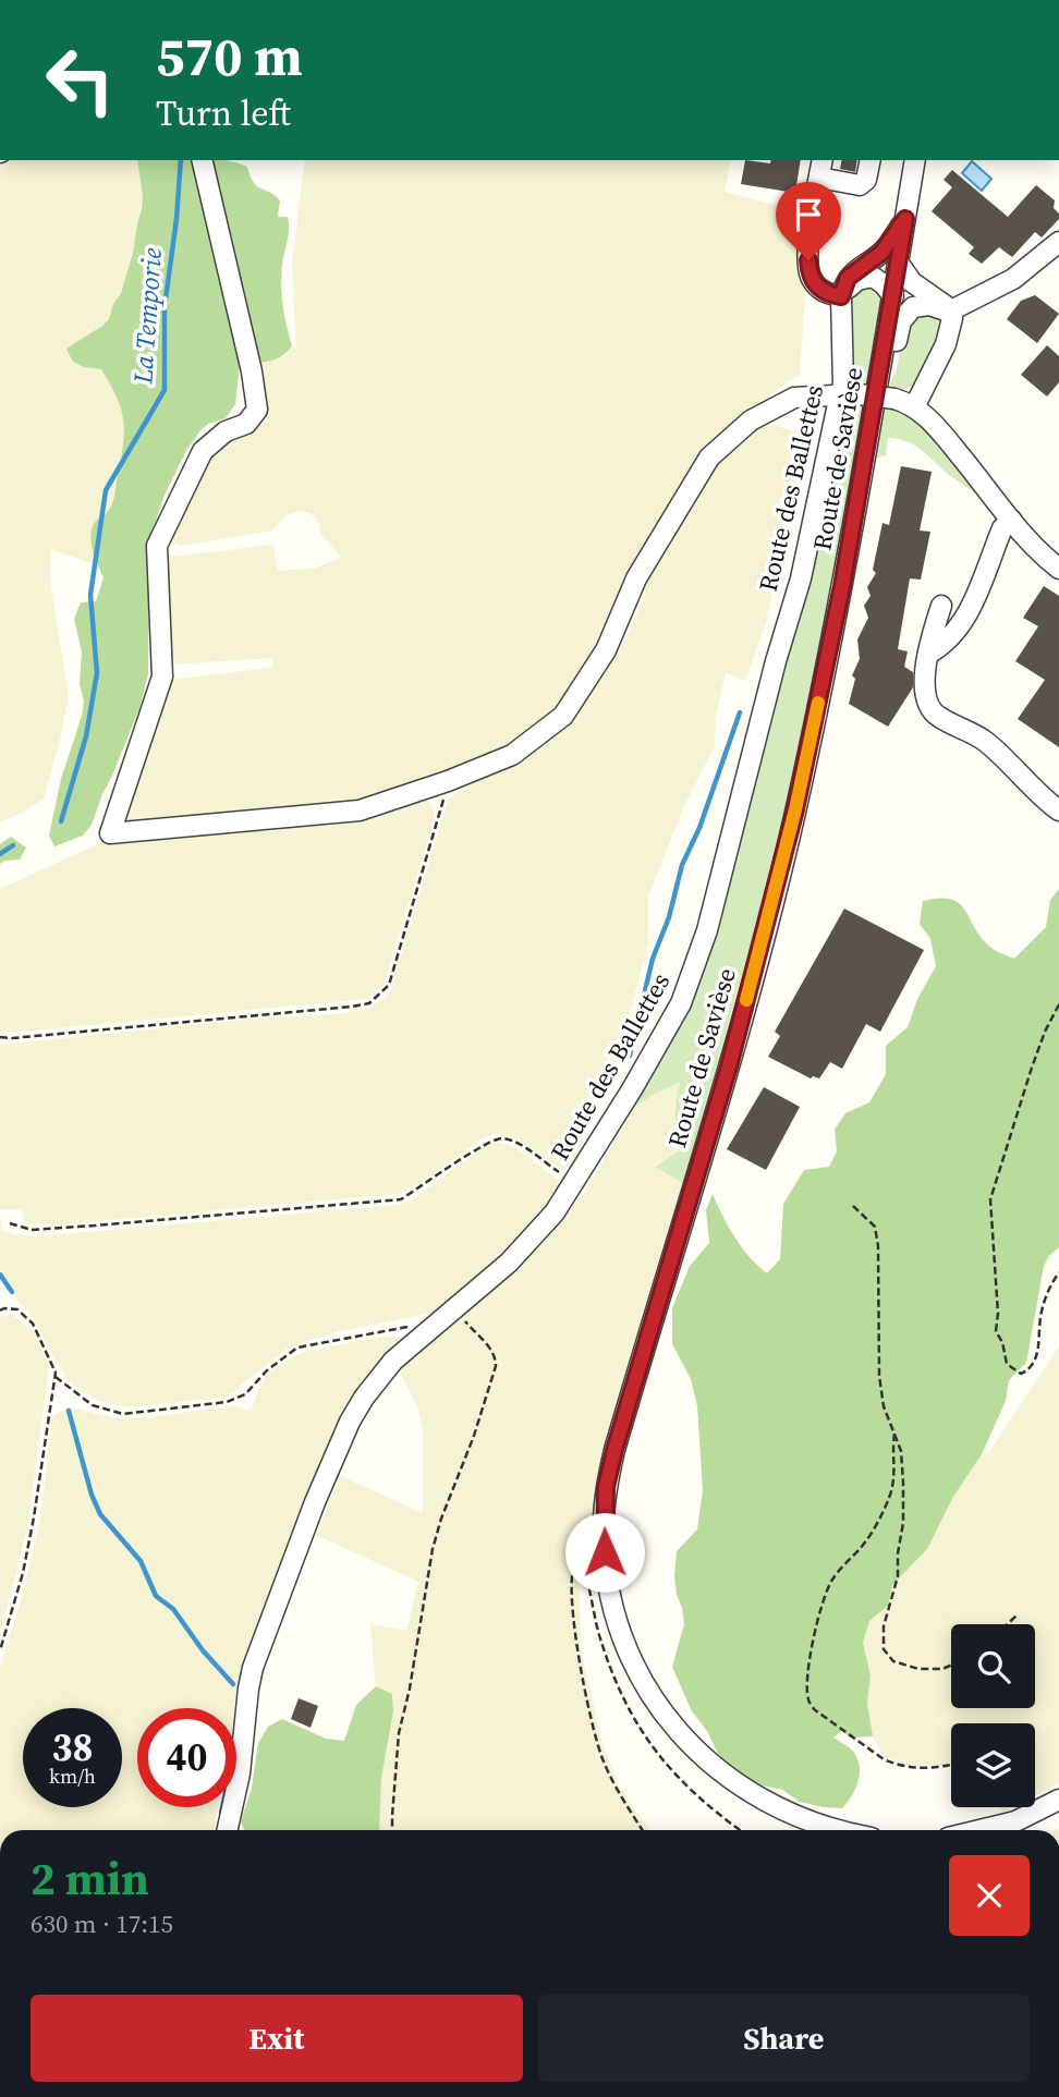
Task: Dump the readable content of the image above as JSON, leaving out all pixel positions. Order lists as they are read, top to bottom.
{
  "streets": {
    "street": ["Route de Savièse", "Route des Ballettes"]
  },
  "water": ["La Temporie"],
  "page": {
    "turn": ["570 m", "Turn left"],
    "speed": "38 km/h",
    "limit": "40",
    "heading": ["2 min", "630 m · 17:15"],
    "buttons": ["Exit", "Share"]
  }
}
